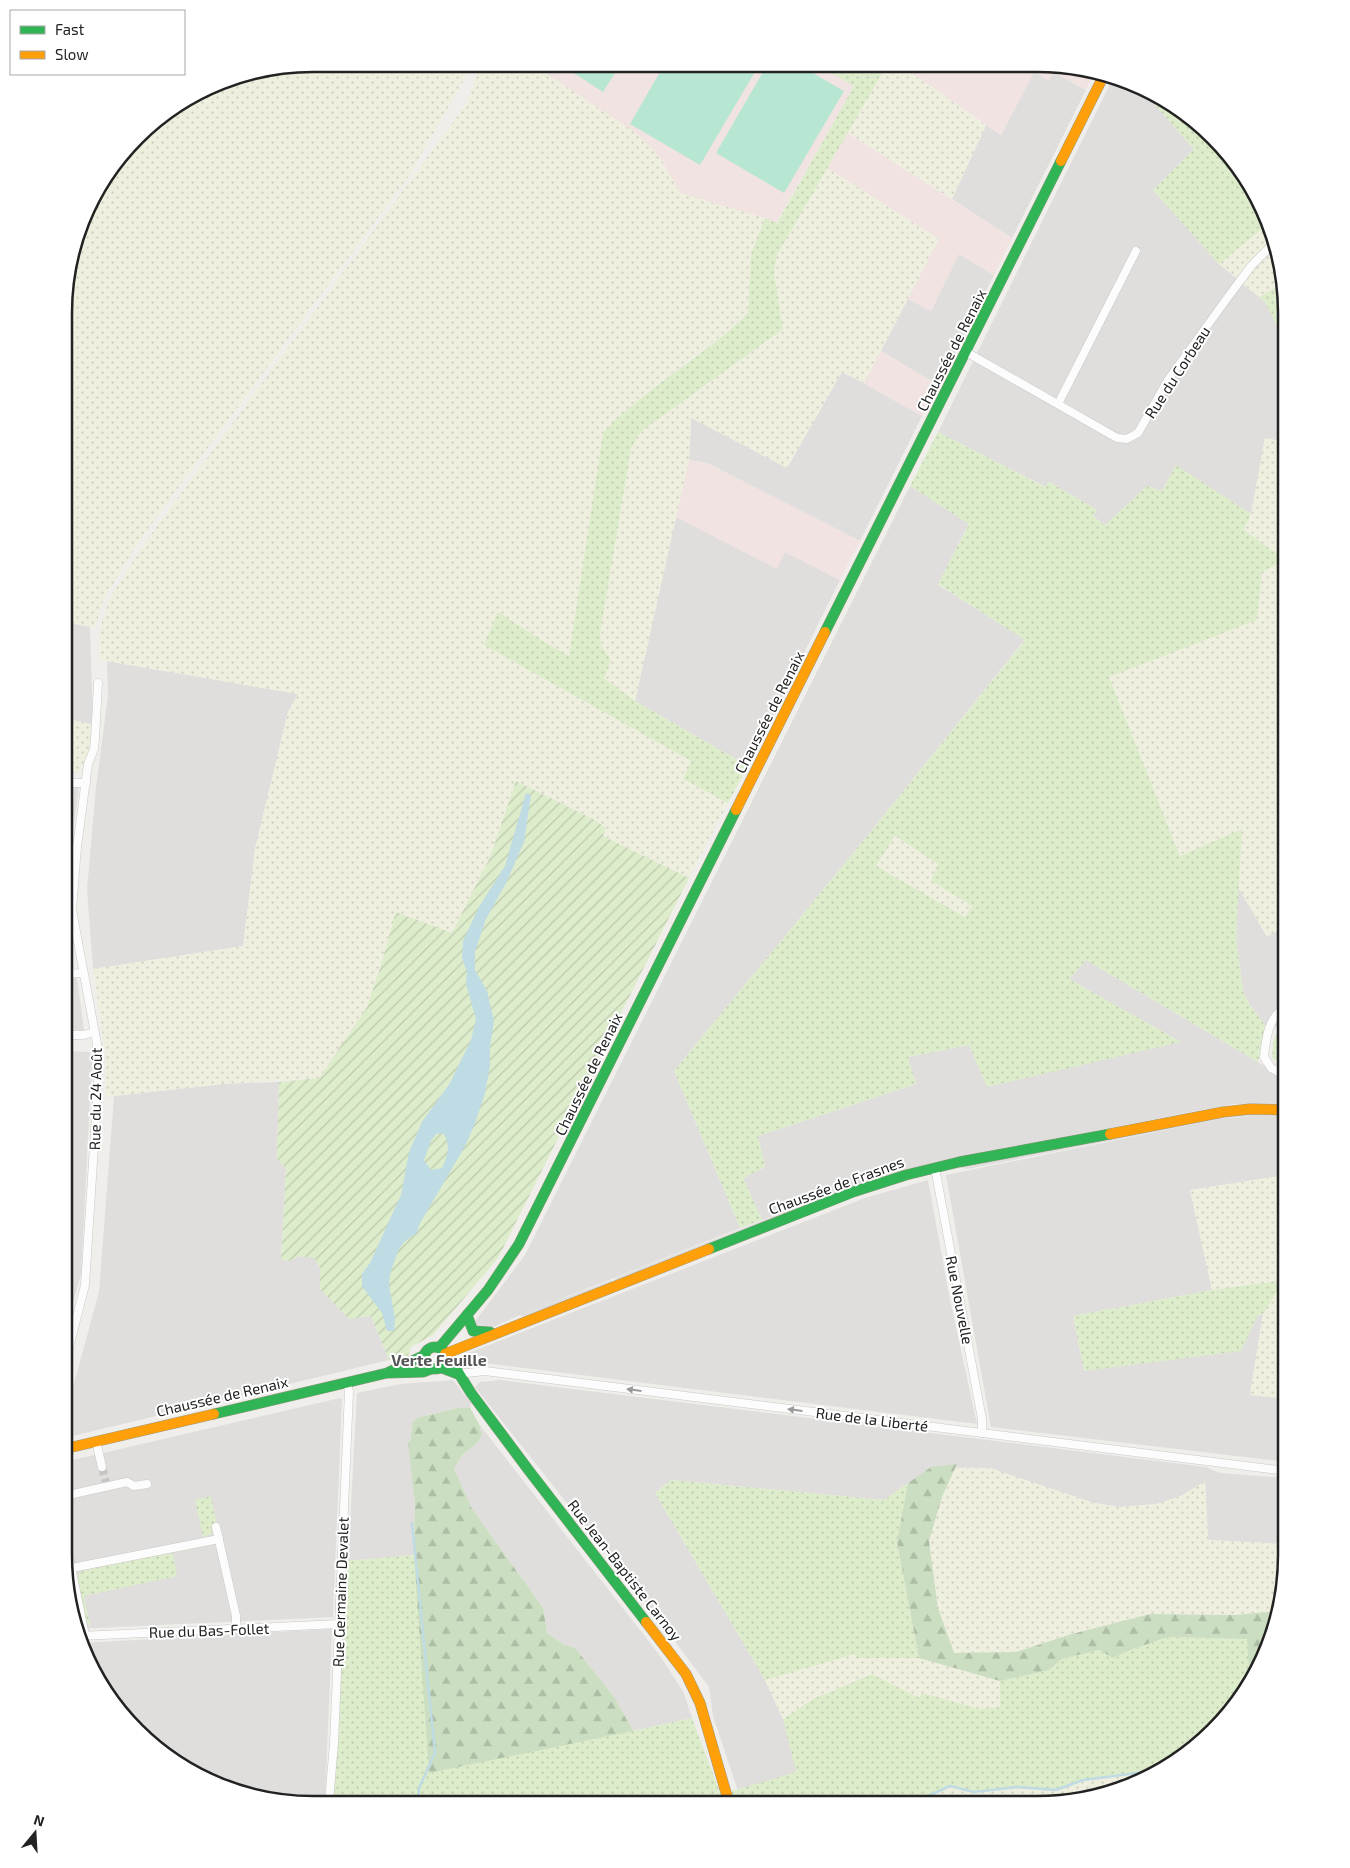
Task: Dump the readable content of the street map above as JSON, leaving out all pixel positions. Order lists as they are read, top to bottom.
{
  "streets": {
    "main road": ["Chaussée de Renaix", "Chaussée de Frasnes", "Rue Jean-Baptiste Carnoy"],
    "street": [
      "Rue du Corbeau",
      "Rue du 24 Août",
      "Rue Nouvelle",
      "Rue de la Liberté",
      "Rue Germaine Devalet",
      "Rue du Bas-Follet"
    ]
  },
  "crossings": [
    ["Chaussée de Renaix", "Rue du Corbeau"],
    ["Chaussée de Renaix", "Chaussée de Frasnes"],
    ["Chaussée de Renaix", "Rue Germaine Devalet"],
    ["Chaussée de Frasnes", "Rue Nouvelle"],
    ["Rue Nouvelle", "Rue de la Liberté"],
    ["Rue de la Liberté", "Rue Jean-Baptiste Carnoy"],
    ["Rue Germaine Devalet", "Rue du Bas-Follet"]
  ],
  "one_way": ["Rue de la Liberté"],
  "districts": ["Verte Feuille"],
  "legend": ["Fast", "Slow"],
  "north": "top"
}
